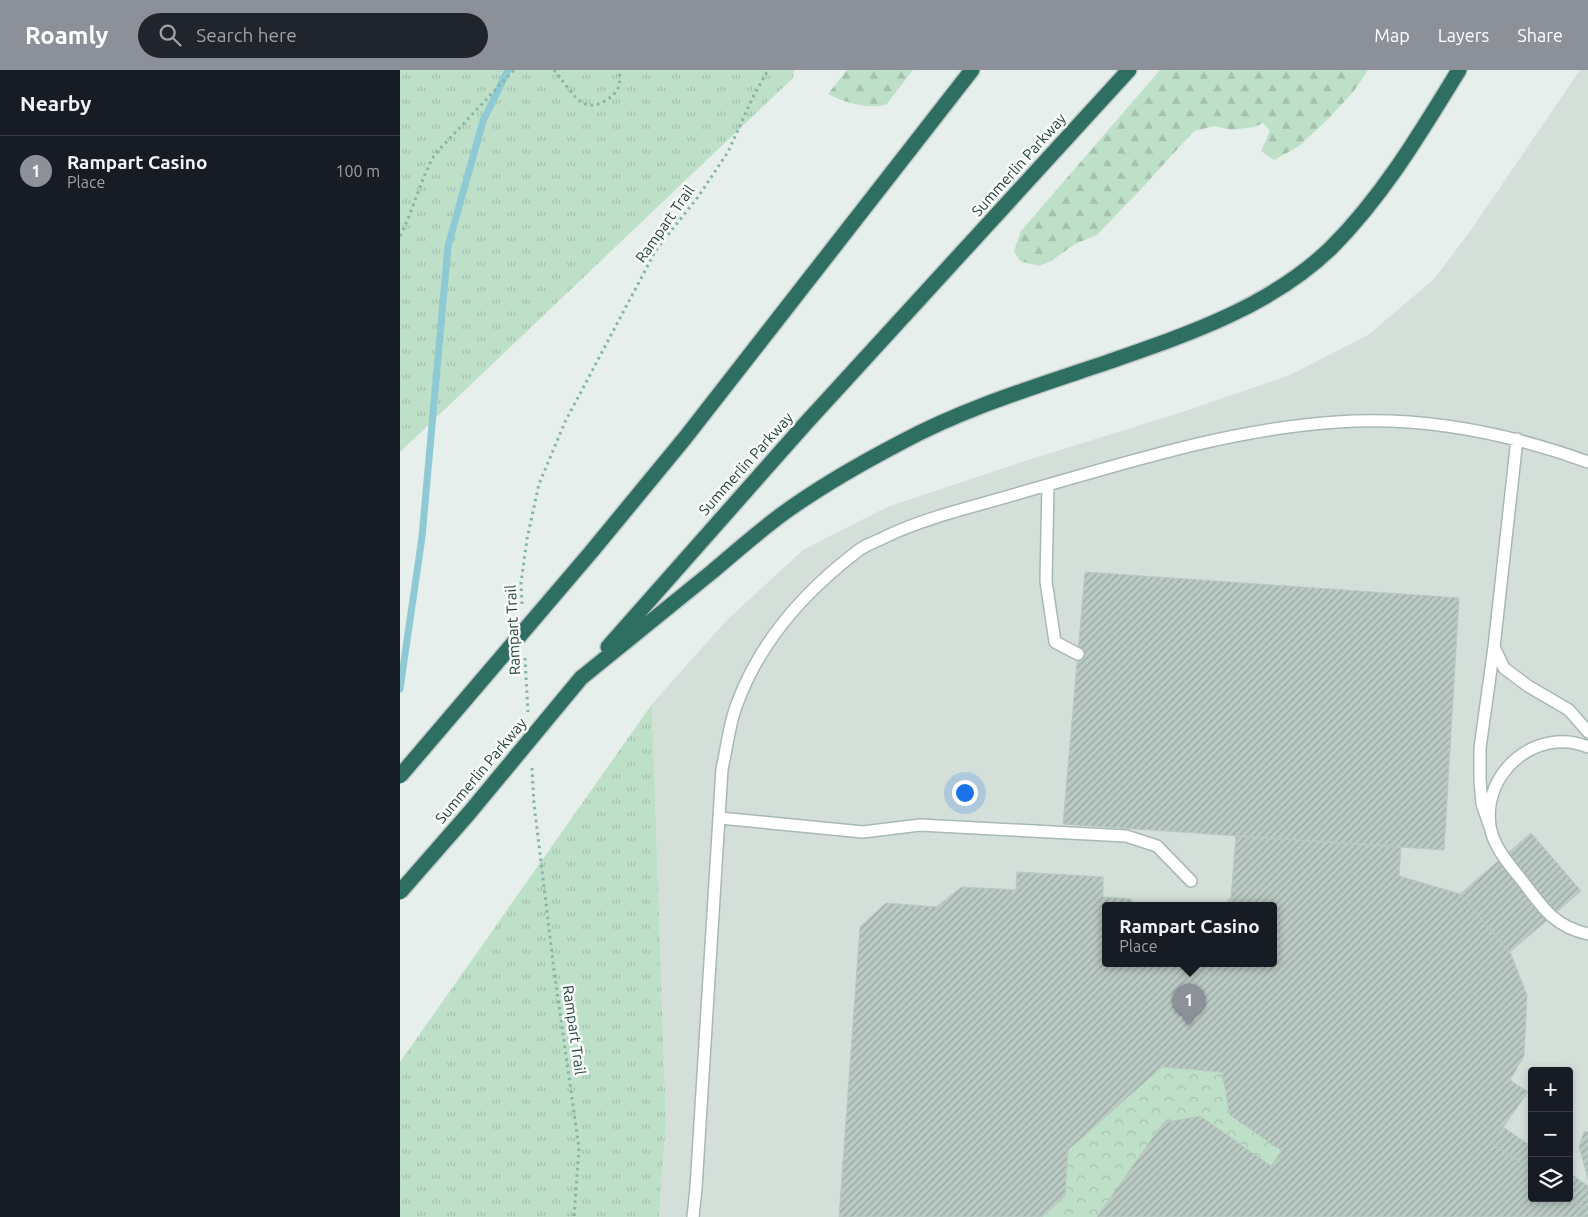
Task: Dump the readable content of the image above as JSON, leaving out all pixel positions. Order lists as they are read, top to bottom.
{
  "streets": {
    "highway": ["Summerlin Parkway"],
    "path": ["Rampart Trail"]
  },
  "page": {
    "header": "Roamly",
    "search": "Search here",
    "nav": ["Map", "Layers", "Share"],
    "heading": "Nearby",
    "list": [
      {
        "mark": "1",
        "name": "Rampart Casino",
        "note": "Place",
        "value": "100 m"
      }
    ],
    "popup": ["Rampart Casino", "Place"],
    "pins": "1",
    "map_buttons": ["+", "−"]
  }
}
